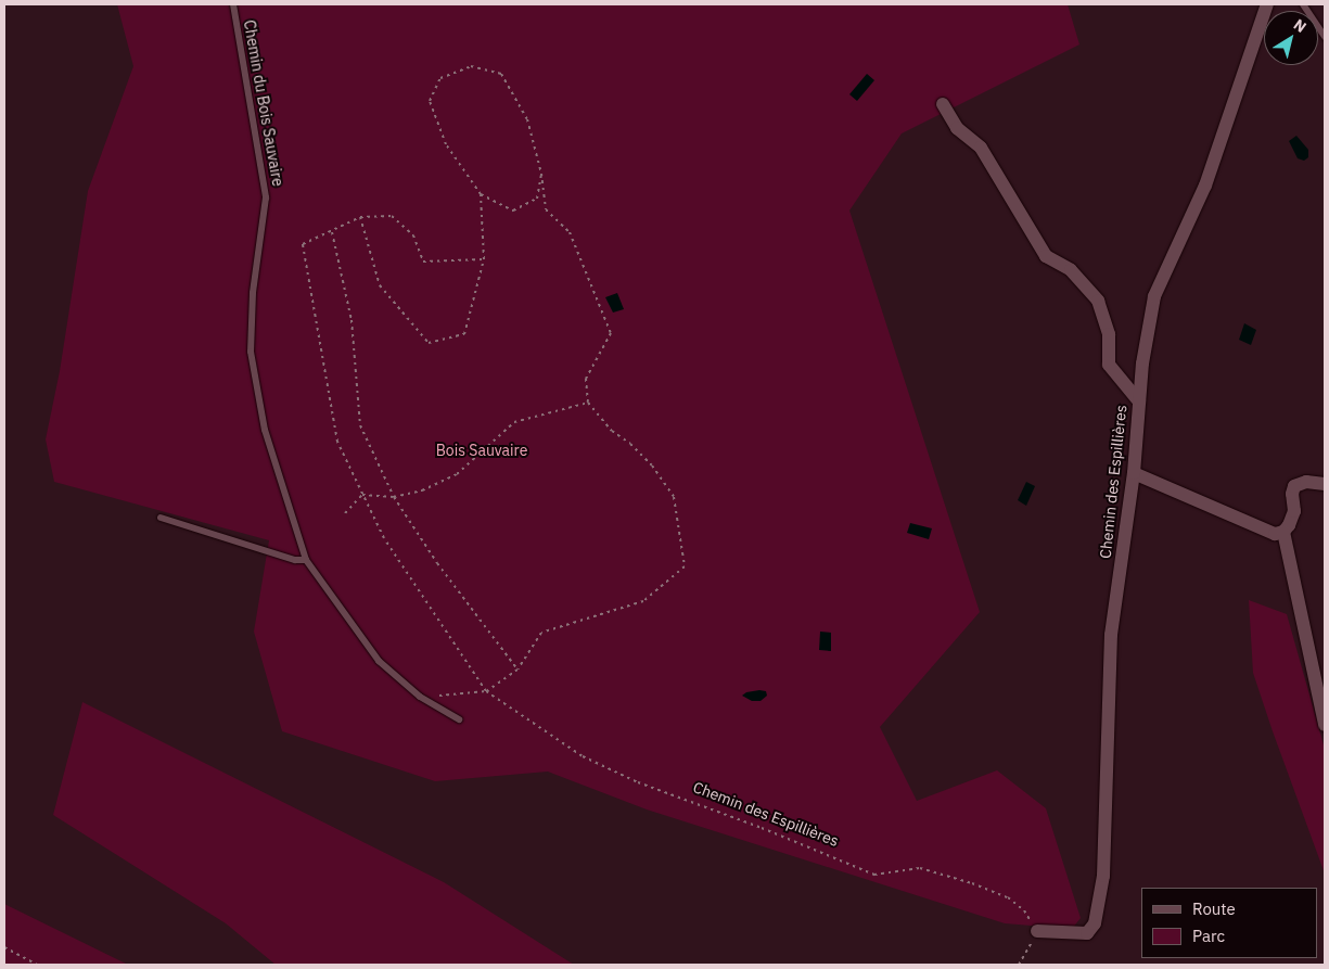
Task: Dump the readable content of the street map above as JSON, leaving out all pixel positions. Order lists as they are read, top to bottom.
{
  "streets": {
    "street": ["Chemin des Espillières"],
    "lane": ["Chemin du Bois Sauvaire"]
  },
  "parks": ["Bois Sauvaire"],
  "legend": ["Route", "Parc"],
  "north": "top right"
}
